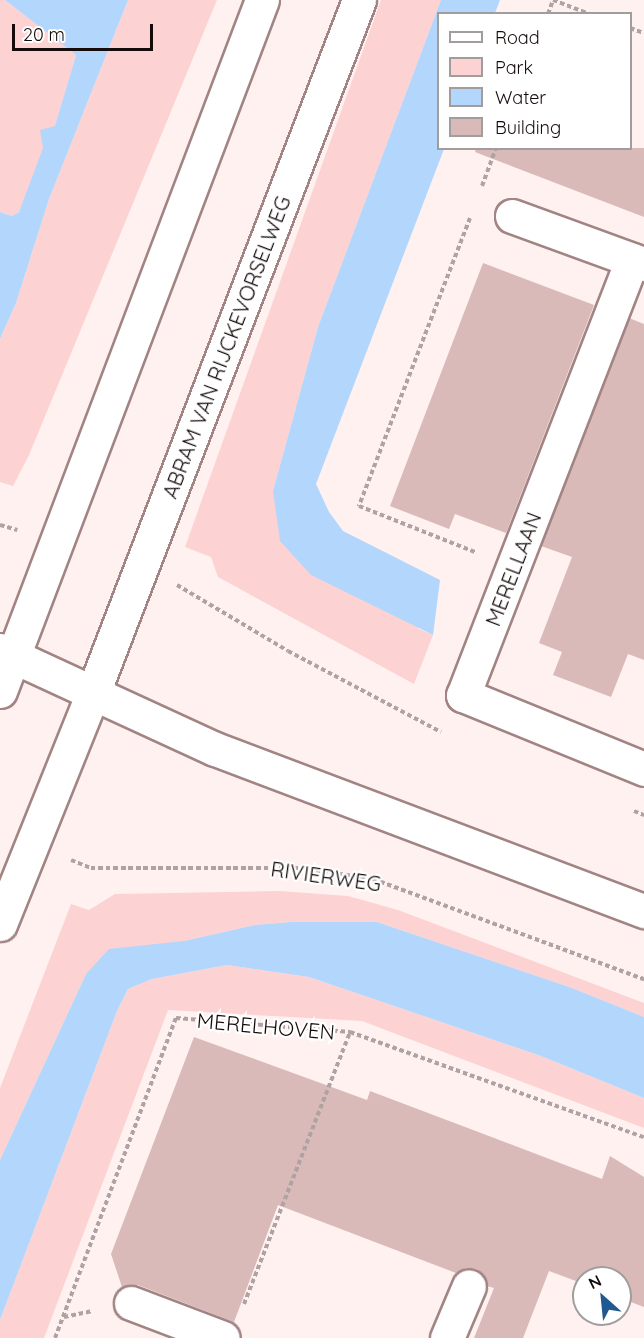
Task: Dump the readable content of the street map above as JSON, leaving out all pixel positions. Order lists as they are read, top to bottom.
{
  "streets": {
    "main road": ["ABRAM VAN RIJCKEVORSELWEG", "MERELLAAN"],
    "path": ["RIVIERWEG", "MERELHOVEN"]
  },
  "crossings": [
    ["ABRAM VAN RIJCKEVORSELWEG", "RIVIERWEG"]
  ],
  "legend": [
    "Road",
    "Park",
    "Water",
    "Building"
  ],
  "scale_bar": "20 m",
  "north": "top left"
}
